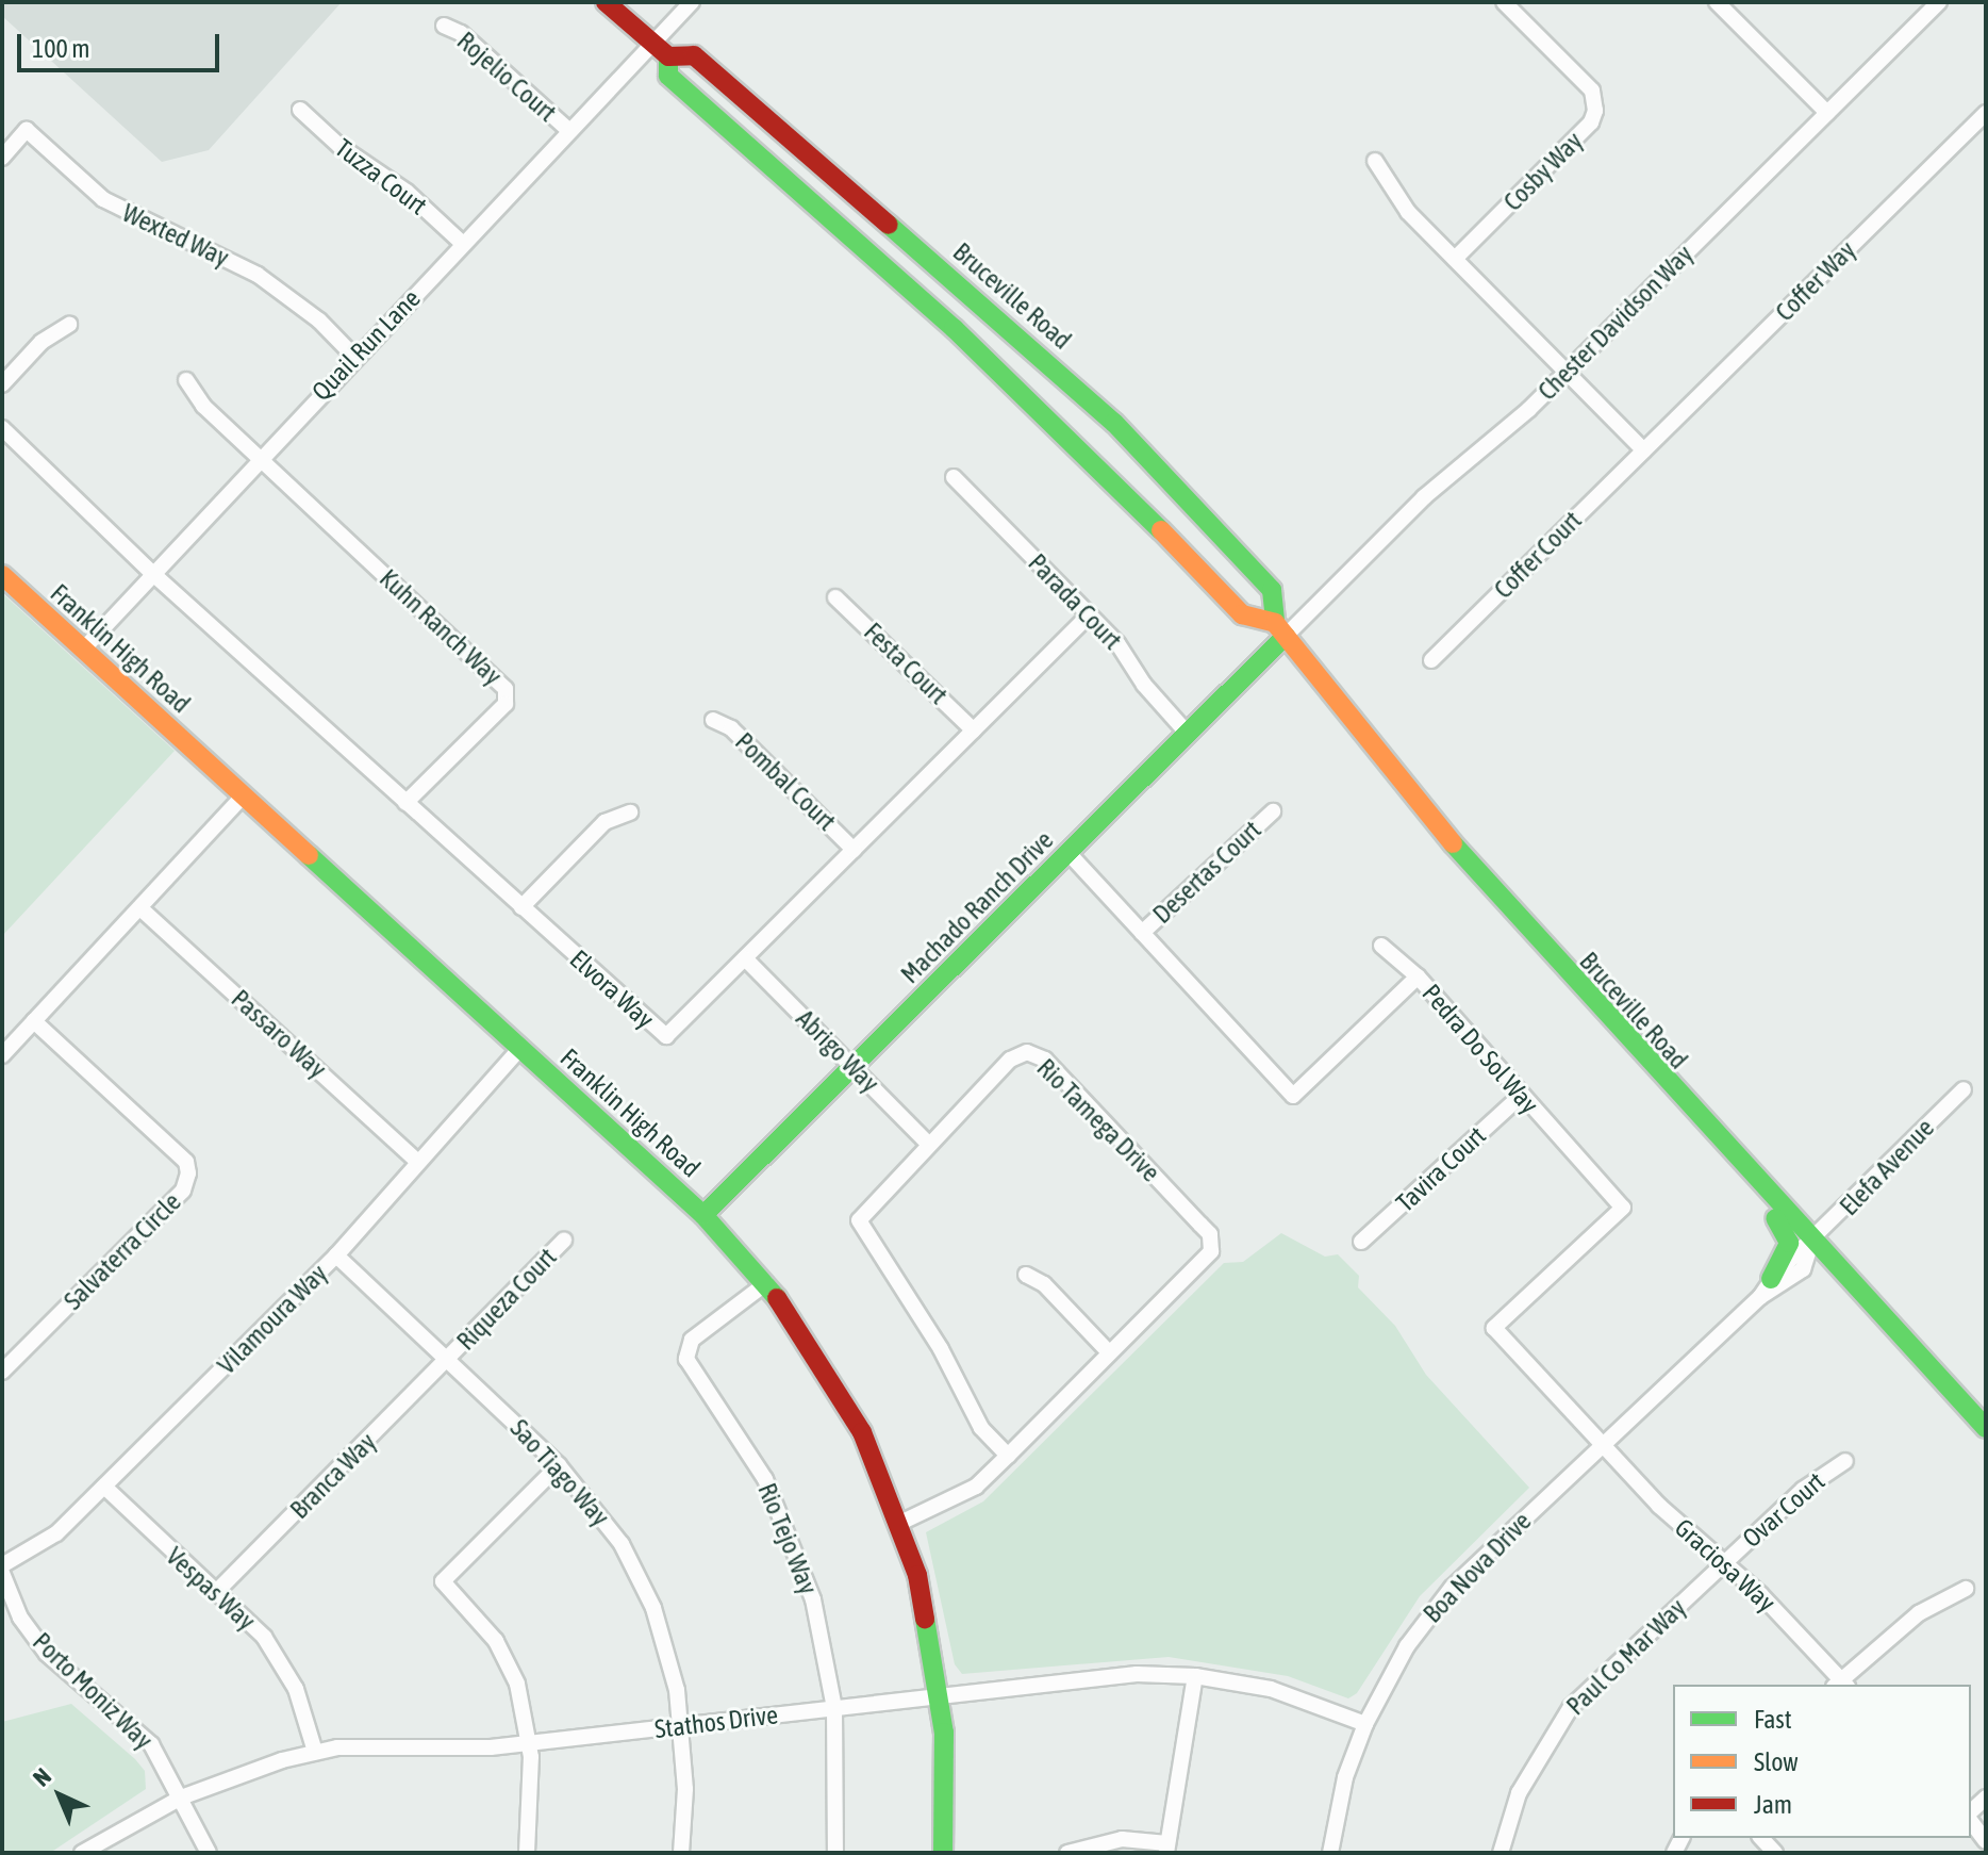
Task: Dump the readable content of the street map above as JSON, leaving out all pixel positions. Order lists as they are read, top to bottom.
{
  "streets": {
    "main road": ["Bruceville Road", "Franklin High Road", "Machado Ranch Drive"],
    "street": [
      "Rojelio Court",
      "Cosby Way",
      "Tuzza Court",
      "Wexted Way",
      "Coffer Way",
      "Chester Davidson Way",
      "Quail Run Lane",
      "Coffer Court",
      "Parada Court",
      "Kuhn Ranch Way",
      "Festa Court",
      "Pombal Court",
      "Desertas Court",
      "Elvora Way",
      "Passaro Way",
      "Pedra Do Sol Way",
      "Abrigo Way",
      "Rio Tamega Drive",
      "Elefa Avenue",
      "Tavira Court",
      "Salvaterra Circle",
      "Riqueza Court",
      "Vilamoura Way",
      "Sao Tiago Way",
      "Branca Way",
      "Ovar Court",
      "Rio Tejo Way",
      "Graciosa Way",
      "Boa Nova Drive",
      "Vespas Way",
      "Paul Co Mar Way",
      "Porto Moniz Way",
      "Stathos Drive"
    ]
  },
  "crossings": [
    ["Rojelio Court", "Quail Run Lane"],
    ["Tuzza Court", "Quail Run Lane"],
    ["Wexted Way", "Quail Run Lane"],
    ["Coffer Way", "Coffer Court"],
    ["Bruceville Road", "Chester Davidson Way"],
    ["Bruceville Road", "Quail Run Lane"],
    ["Bruceville Road", "Machado Ranch Drive"],
    ["Bruceville Road", "Elefa Avenue"],
    ["Chester Davidson Way", "Machado Ranch Drive"],
    ["Quail Run Lane", "Kuhn Ranch Way"],
    ["Quail Run Lane", "Franklin High Road"],
    ["Quail Run Lane", "Elvora Way"],
    ["Parada Court", "Machado Ranch Drive"],
    ["Parada Court", "Elvora Way"],
    ["Kuhn Ranch Way", "Elvora Way"],
    ["Franklin High Road", "Machado Ranch Drive"],
    ["Franklin High Road", "Rio Tamega Drive"],
    ["Franklin High Road", "Vilamoura Way"],
    ["Franklin High Road", "Rio Tejo Way"],
    ["Franklin High Road", "Stathos Drive"],
    ["Festa Court", "Elvora Way"],
    ["Pombal Court", "Elvora Way"],
    ["Desertas Court", "Pedra Do Sol Way"],
    ["Machado Ranch Drive", "Pedra Do Sol Way"],
    ["Machado Ranch Drive", "Abrigo Way"],
    ["Elvora Way", "Abrigo Way"],
    ["Passaro Way", "Vilamoura Way"],
    ["Pedra Do Sol Way", "Elefa Avenue"],
    ["Pedra Do Sol Way", "Tavira Court"],
    ["Pedra Do Sol Way", "Graciosa Way"],
    ["Pedra Do Sol Way", "Boa Nova Drive"],
    ["Abrigo Way", "Rio Tamega Drive"],
    ["Elefa Avenue", "Graciosa Way"],
    ["Elefa Avenue", "Boa Nova Drive"],
    ["Riqueza Court", "Sao Tiago Way"],
    ["Riqueza Court", "Branca Way"],
    ["Vilamoura Way", "Sao Tiago Way"],
    ["Vilamoura Way", "Vespas Way"],
    ["Sao Tiago Way", "Branca Way"],
    ["Sao Tiago Way", "Stathos Drive"],
    ["Branca Way", "Vespas Way"],
    ["Ovar Court", "Graciosa Way"],
    ["Ovar Court", "Paul Co Mar Way"],
    ["Rio Tejo Way", "Stathos Drive"],
    ["Graciosa Way", "Boa Nova Drive"],
    ["Graciosa Way", "Paul Co Mar Way"],
    ["Boa Nova Drive", "Stathos Drive"],
    ["Vespas Way", "Stathos Drive"],
    ["Porto Moniz Way", "Stathos Drive"]
  ],
  "legend": ["Fast", "Slow", "Jam"],
  "scale_bar": "100 m",
  "north": "top left"
}
